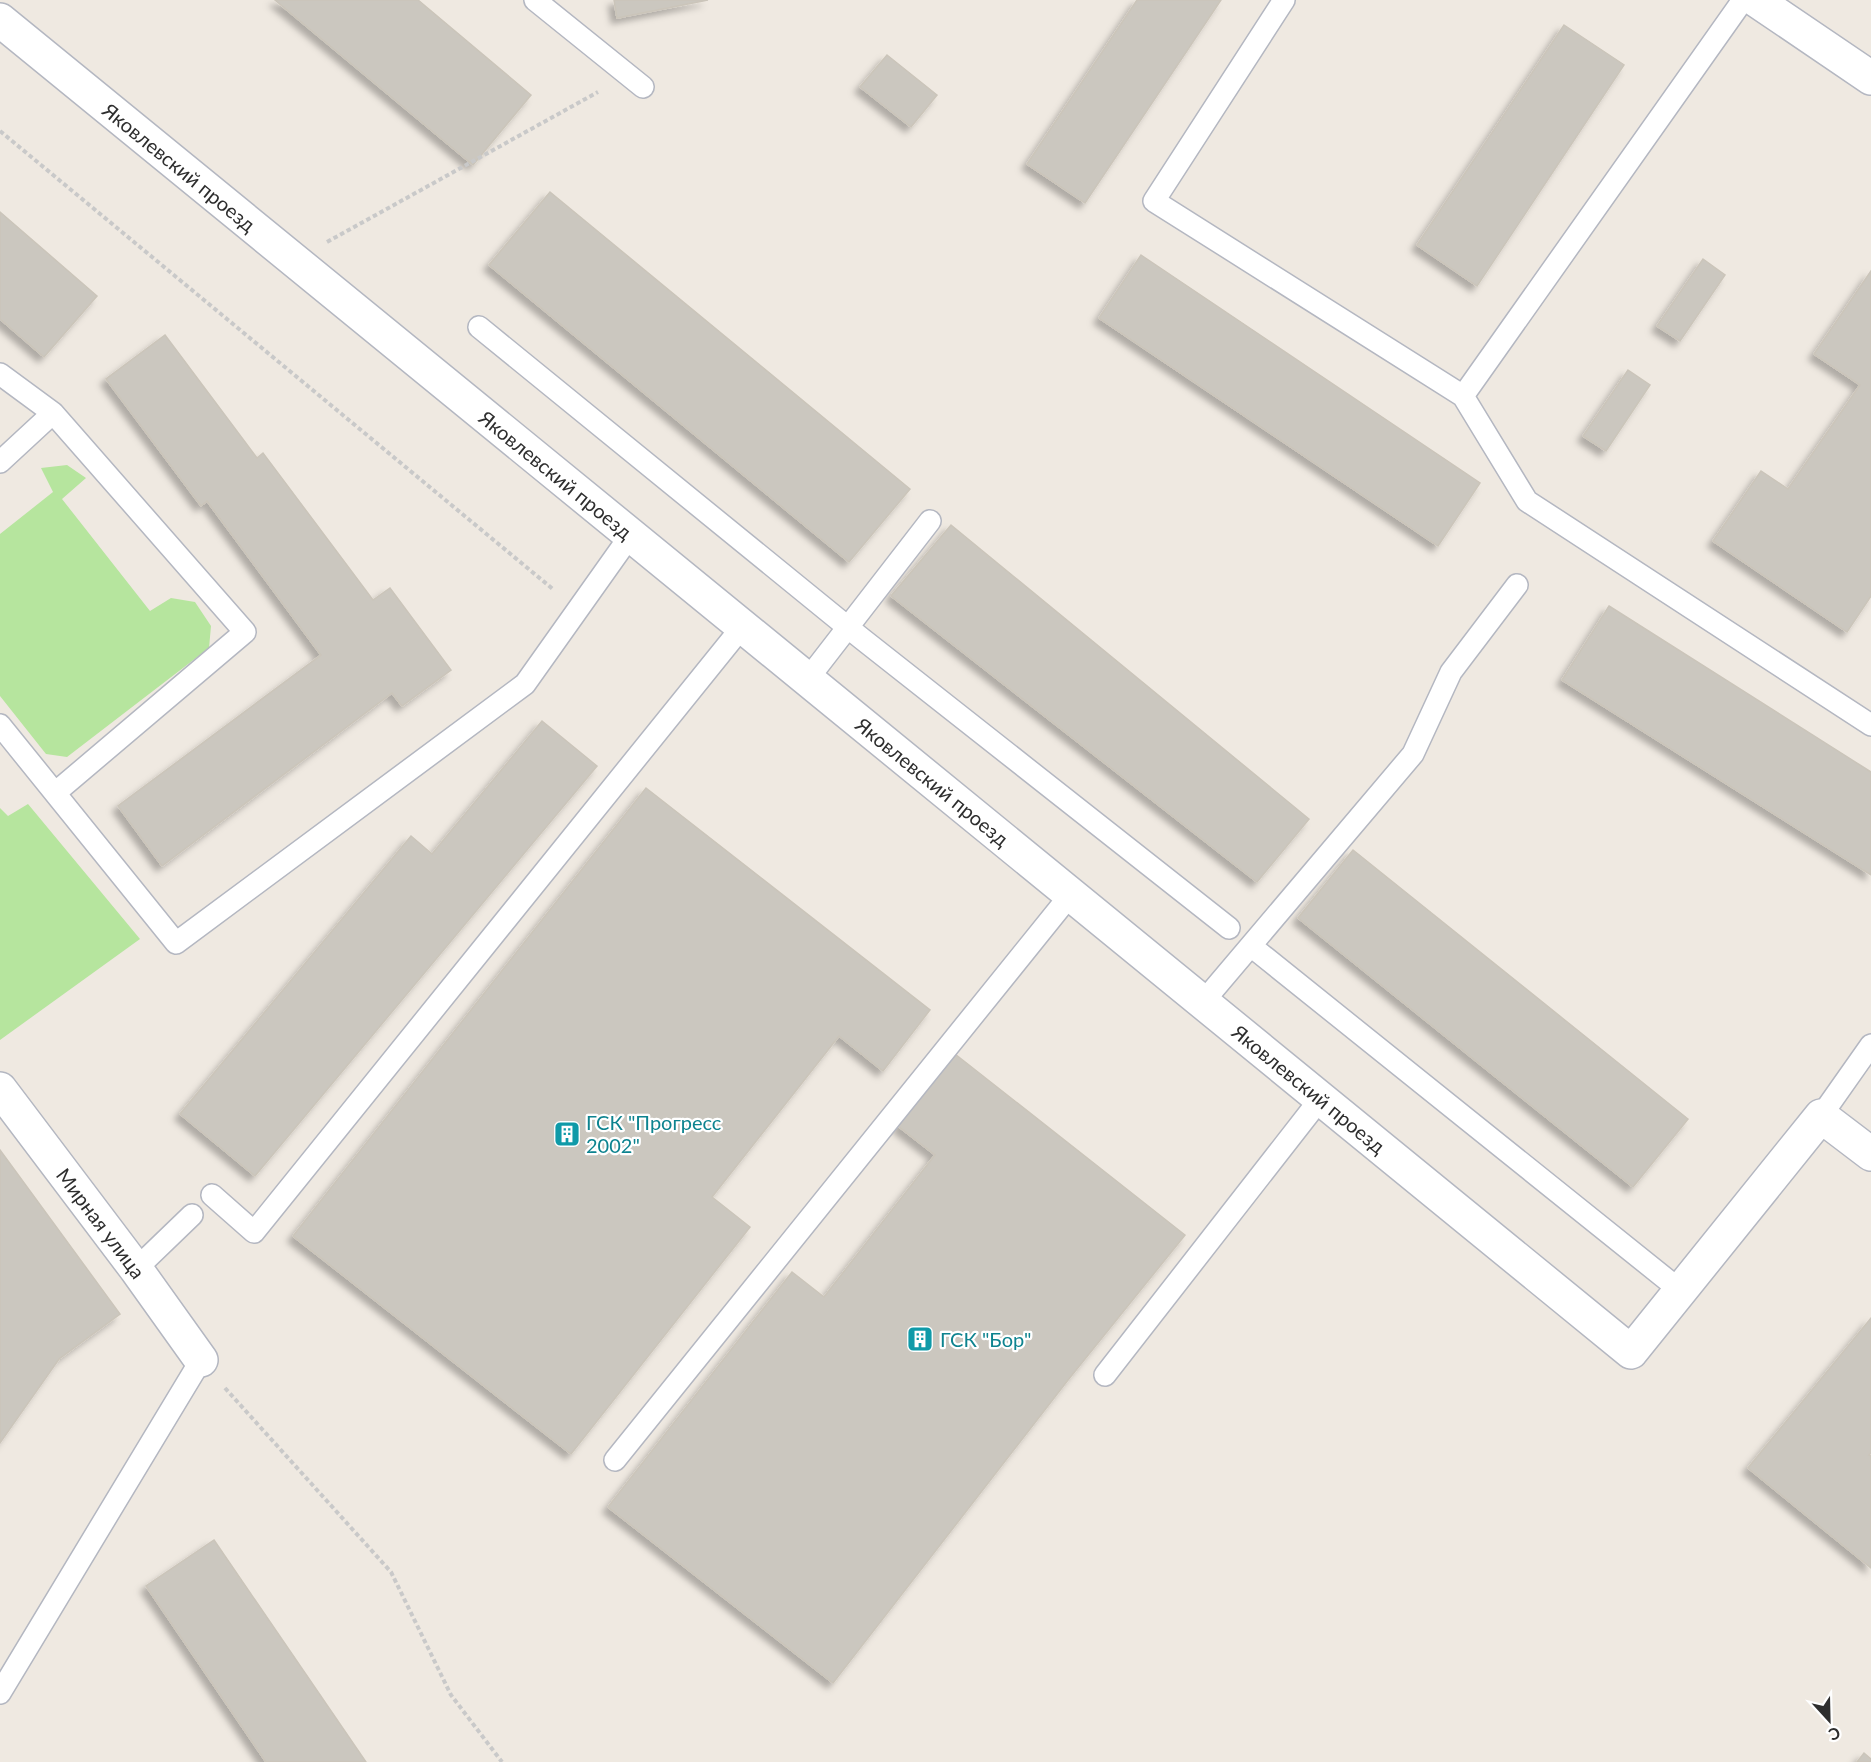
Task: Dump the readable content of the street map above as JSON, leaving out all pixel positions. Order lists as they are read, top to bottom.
{
  "streets": {
    "street": ["Яковлевский проезд", "Мирная улица"]
  },
  "places": {
    "building": ["ГСК \"Прогресс 2002\"", "ГСК \"Бор\""]
  },
  "north": "bottom"
}
